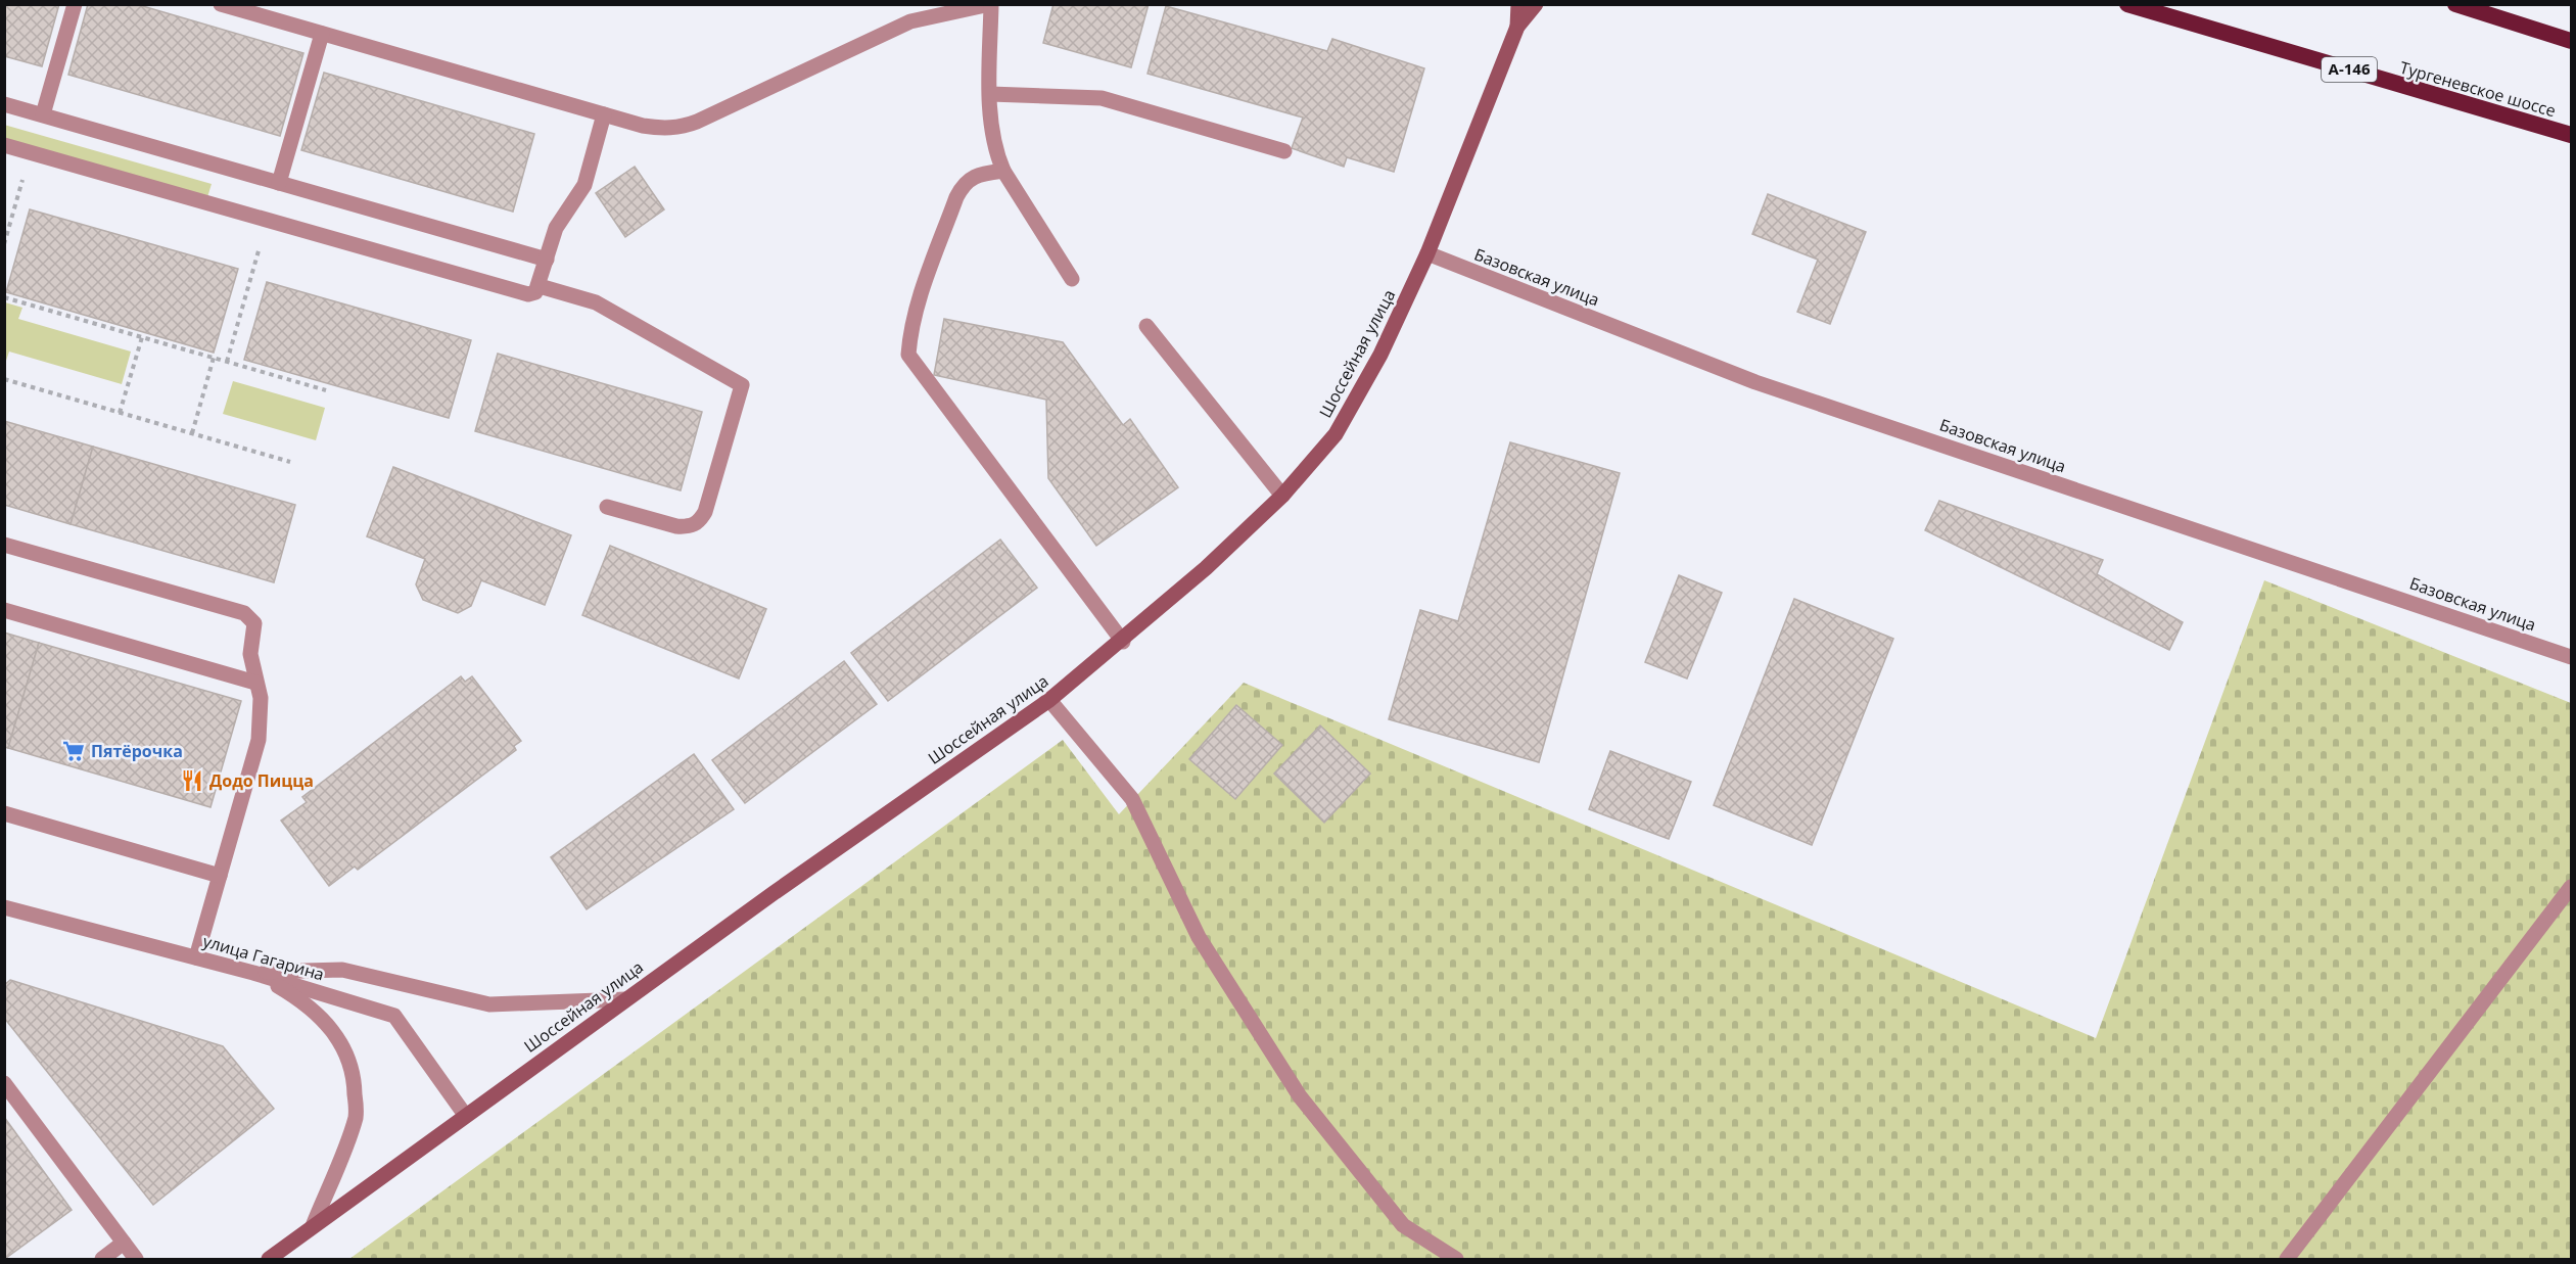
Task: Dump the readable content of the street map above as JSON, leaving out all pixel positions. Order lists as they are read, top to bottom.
{
  "streets": {
    "highway": ["А-146", "Тургеневское шоссе"],
    "main road": ["Шоссейная улица"],
    "street": ["Базовская улица", "улица Гагарина"]
  },
  "crossings": [
    ["Базовская улица", "Шоссейная улица"],
    ["Шоссейная улица", "улица Гагарина"]
  ],
  "places": {
    "supermarket": ["Пятёрочка"],
    "restaurant": ["Додо Пицца"]
  }
}
